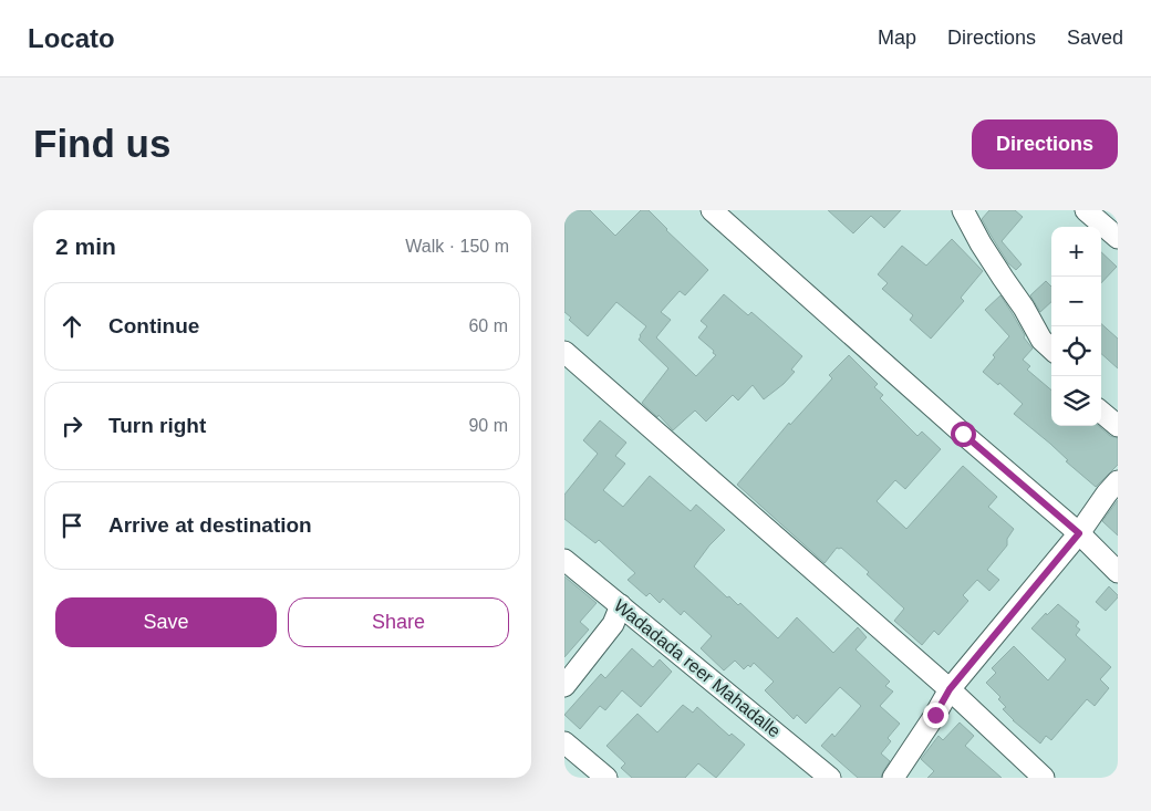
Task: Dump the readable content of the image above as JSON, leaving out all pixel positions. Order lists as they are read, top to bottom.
{
  "streets": {
    "street": ["Wadadada reer Mahadalle"]
  },
  "page": {
    "header": "Locato",
    "nav": ["Map", "Directions", "Saved"],
    "buttons": [
      "Directions",
      ["Save", "Share"]
    ],
    "title": "Find us",
    "heading": ["2 min", "Walk · 150 m"],
    "map_buttons": ["+", "−"],
    "list": [
      ["Continue", "60 m"],
      ["Turn right", "90 m"],
      "Arrive at destination"
    ]
  }
}
